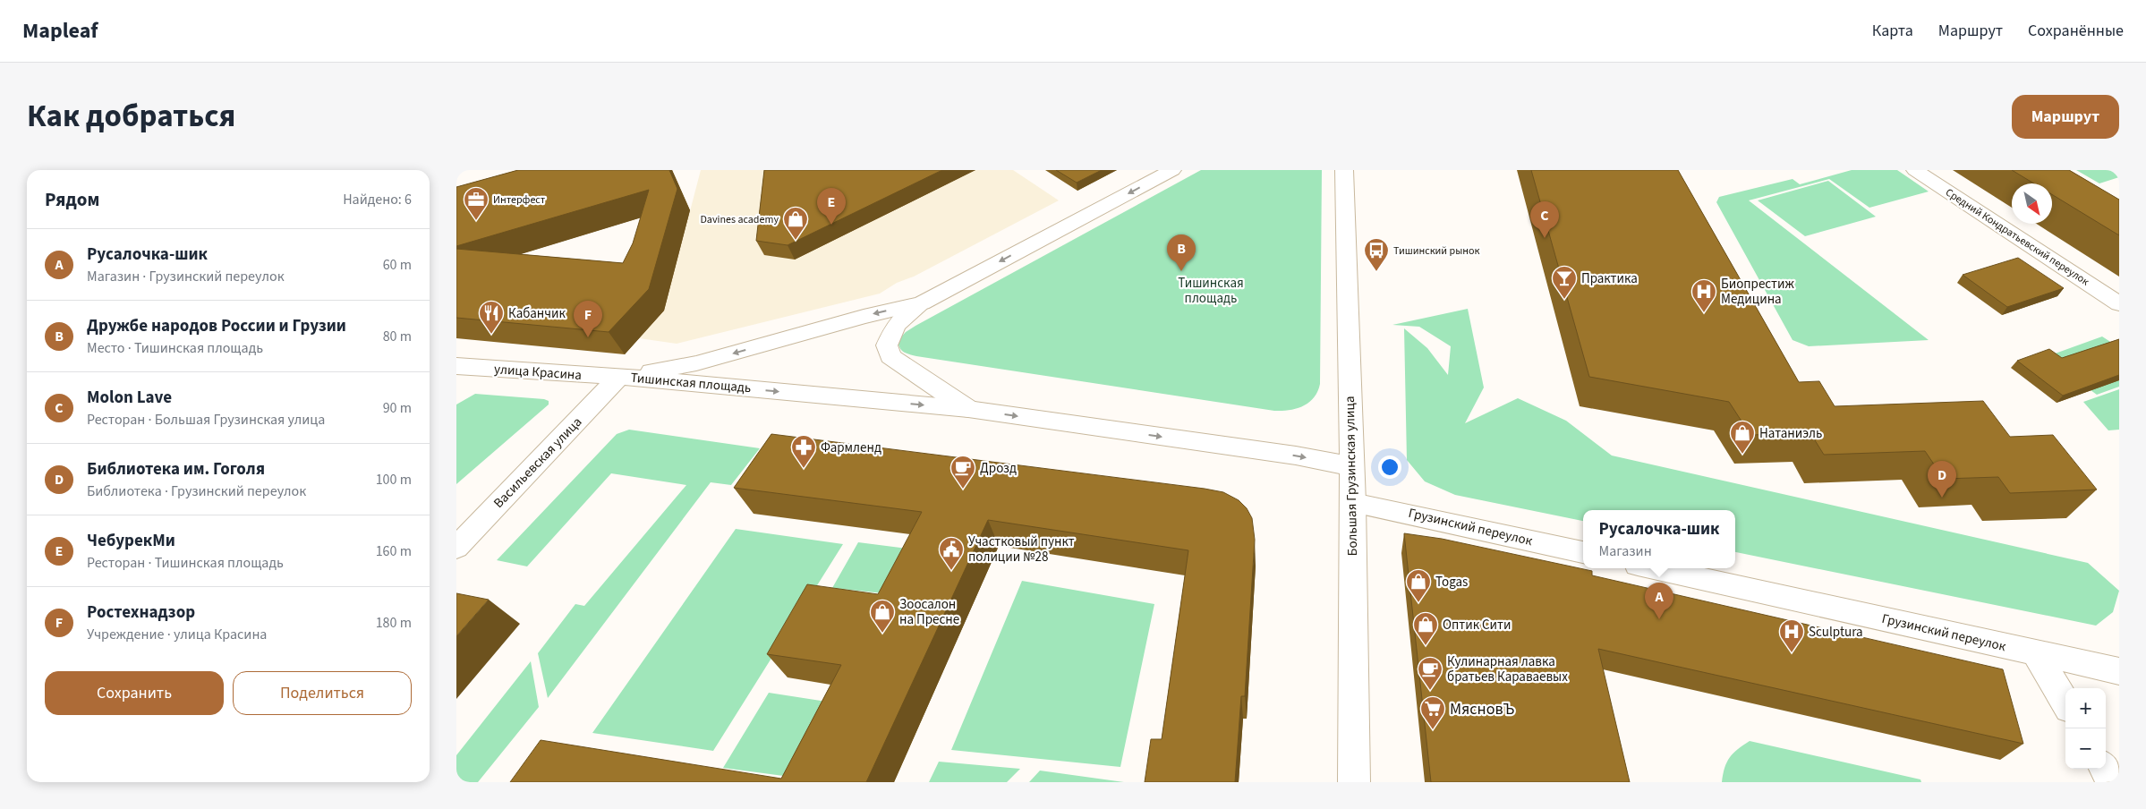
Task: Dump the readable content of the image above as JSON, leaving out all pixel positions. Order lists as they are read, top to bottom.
{
  "streets": {
    "street": [
      "Средний Кондратьевский переулок",
      "улица Красина",
      "Тишинская площадь",
      "Васильевская улица",
      "Большая Грузинская улица",
      "Грузинский переулок"
    ]
  },
  "crossings": [
    ["улица Красина", "Тишинская площадь"],
    ["улица Красина", "Васильевская улица"],
    ["Тишинская площадь", "Васильевская улица"],
    ["Тишинская площадь", "Большая Грузинская улица"],
    ["Большая Грузинская улица", "Грузинский переулок"]
  ],
  "parks": ["Тишинская площадь"],
  "places": {
    "office": ["Интерфест"],
    "shop": [
      "Davines academy",
      "Натаниэль",
      "Togas",
      "Зоосалон на Пресне",
      "Оптик Сити"
    ],
    "bus stop": ["Тишинский рынок"],
    "bar": ["Практика"],
    "hospital": ["Биопрестиж Медицина", "Sculptura"],
    "restaurant": ["Кабанчик"],
    "pharmacy": ["Фармленд"],
    "cafe": ["Дрозд", "Кулинарная лавка братьев Караваевых"],
    "public building": ["Участковый пункт полиции №28"],
    "supermarket": ["МясновЪ"]
  },
  "north": "bottom right",
  "page": {
    "header": "Mapleaf",
    "nav": ["Карта", "Маршрут", "Сохранённые"],
    "title": "Как добраться",
    "buttons": [
      "Маршрут",
      ["Сохранить", "Поделиться"]
    ],
    "heading": ["Рядом", "Найдено: 6"],
    "pins": [
      "E",
      "C",
      "B",
      "F",
      "D",
      "A"
    ],
    "list": [
      {
        "mark": "A",
        "name": "Русалочка-шик",
        "note": "Магазин · Грузинский переулок",
        "value": "60 m"
      },
      {
        "mark": "B",
        "name": "Дружбе народов России и Грузии",
        "note": "Место · Тишинская площадь",
        "value": "80 m"
      },
      {
        "mark": "C",
        "name": "Molon Lave",
        "note": "Ресторан · Большая Грузинская улица",
        "value": "90 m"
      },
      {
        "mark": "D",
        "name": "Библиотека им. Гоголя",
        "note": "Библиотека · Грузинский переулок",
        "value": "100 m"
      },
      {
        "mark": "E",
        "name": "ЧебурекМи",
        "note": "Ресторан · Тишинская площадь",
        "value": "160 m"
      },
      {
        "mark": "F",
        "name": "Ростехнадзор",
        "note": "Учреждение · улица Красина",
        "value": "180 m"
      }
    ],
    "popup": ["Русалочка-шик", "Магазин"],
    "map_buttons": ["+", "−"]
  }
}
